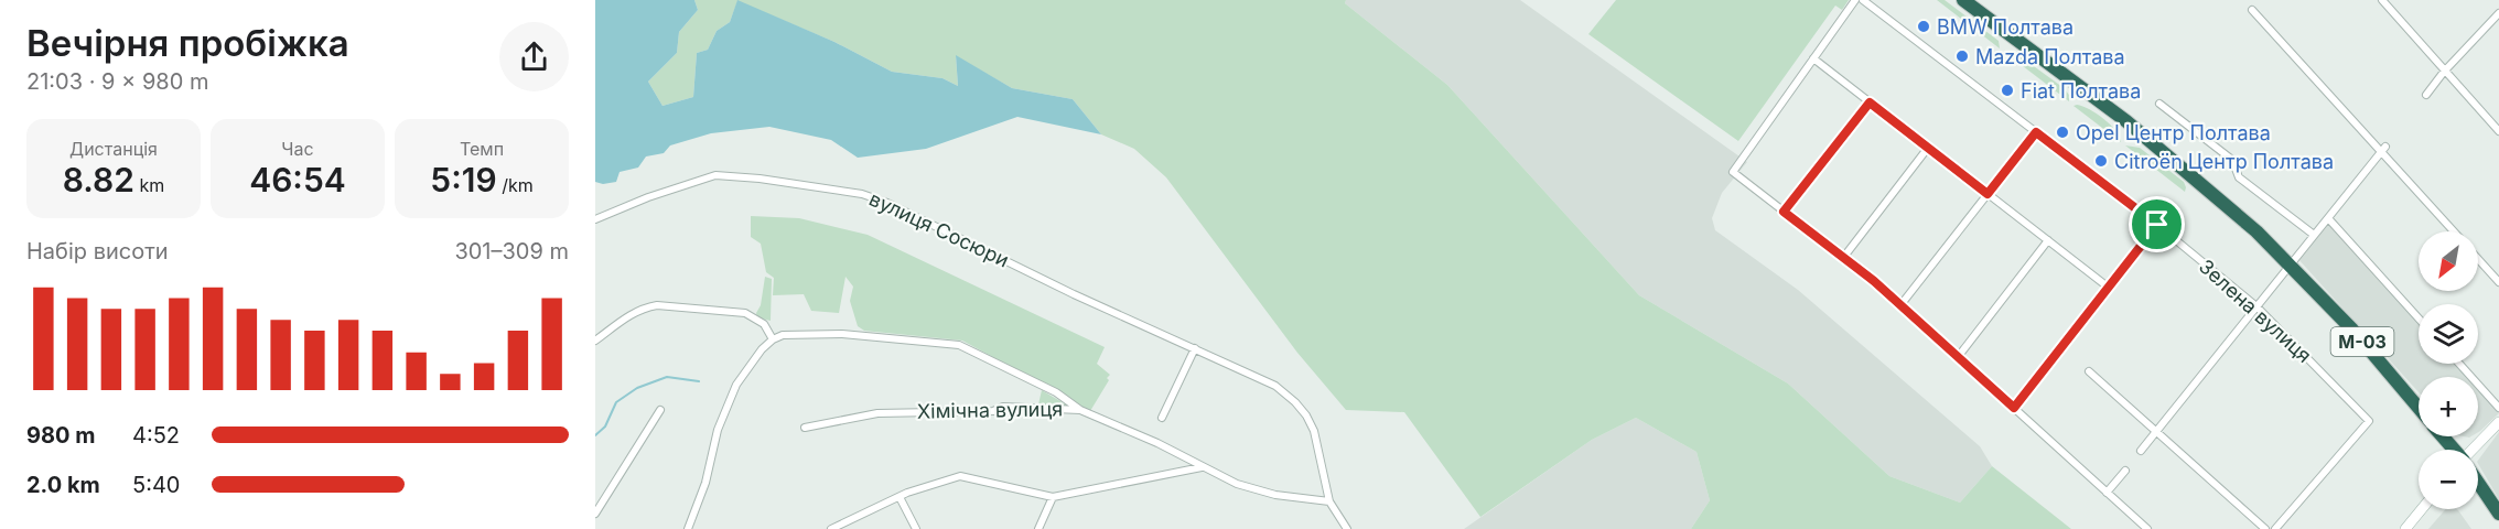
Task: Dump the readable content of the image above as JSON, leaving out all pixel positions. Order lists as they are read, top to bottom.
{
  "streets": {
    "highway": ["М-03"],
    "street": ["вулиця Сосюри", "Зелена вулиця", "Хімічна вулиця"]
  },
  "crossings": [
    ["вулиця Сосюри", "Хімічна вулиця"]
  ],
  "places": [
    "BMW Полтава",
    "Mazda Полтава",
    "Fiat Полтава",
    "Opel Центр Полтава",
    "Citroën Центр Полтава"
  ],
  "north": "bottom left",
  "page": {
    "heading": ["Вечірня пробіжка", "21:03 · 9 × 980 m"],
    "stats": [
      ["Дистанція", "8.82 km"],
      ["Час", "46:54"],
      ["Темп", "5:19 /km"]
    ],
    "chart": ["Набір висоти", "301–309 m"],
    "map_buttons": ["+", "−"],
    "list": [
      {
        "name": "980 m",
        "note": "4:52"
      },
      {
        "name": "2.0 km",
        "note": "5:40"
      }
    ]
  }
}
